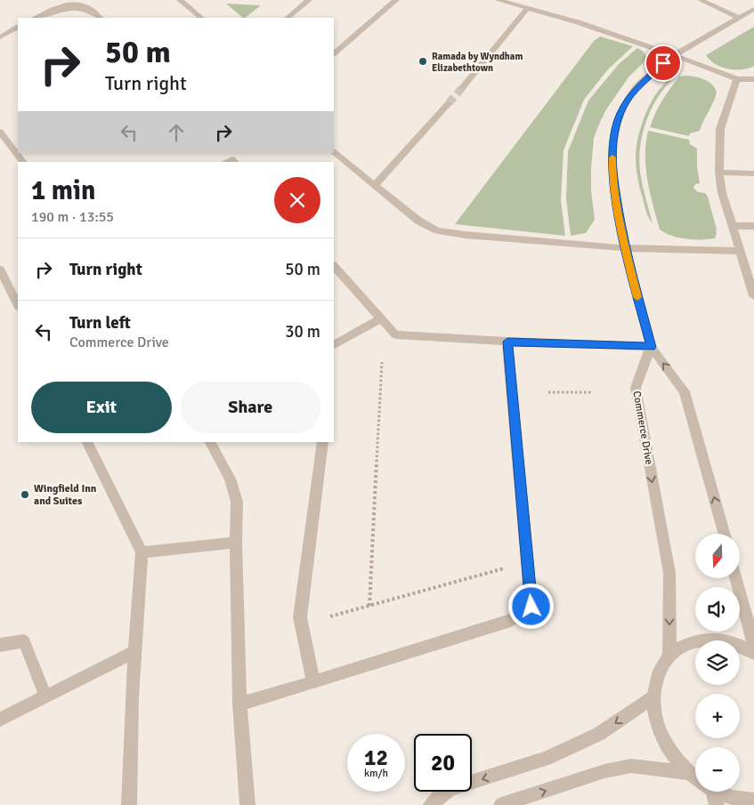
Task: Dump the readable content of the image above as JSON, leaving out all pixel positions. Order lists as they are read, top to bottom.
{
  "streets": {
    "street": ["Commerce Drive"]
  },
  "places": ["Ramada by Wyndham Elizabethtown", "Wingfield Inn and Suites"],
  "north": "bottom",
  "page": {
    "turn": ["50 m", "Turn right"],
    "heading": ["1 min", "190 m · 13:55"],
    "list": [
      {
        "name": "Turn right",
        "value": "50 m"
      },
      {
        "name": "Turn left",
        "note": "Commerce Drive",
        "value": "30 m"
      }
    ],
    "buttons": ["Exit", "Share"],
    "map_buttons": ["+", "−"],
    "speed": "12 km/h",
    "limit": "20"
  }
}
